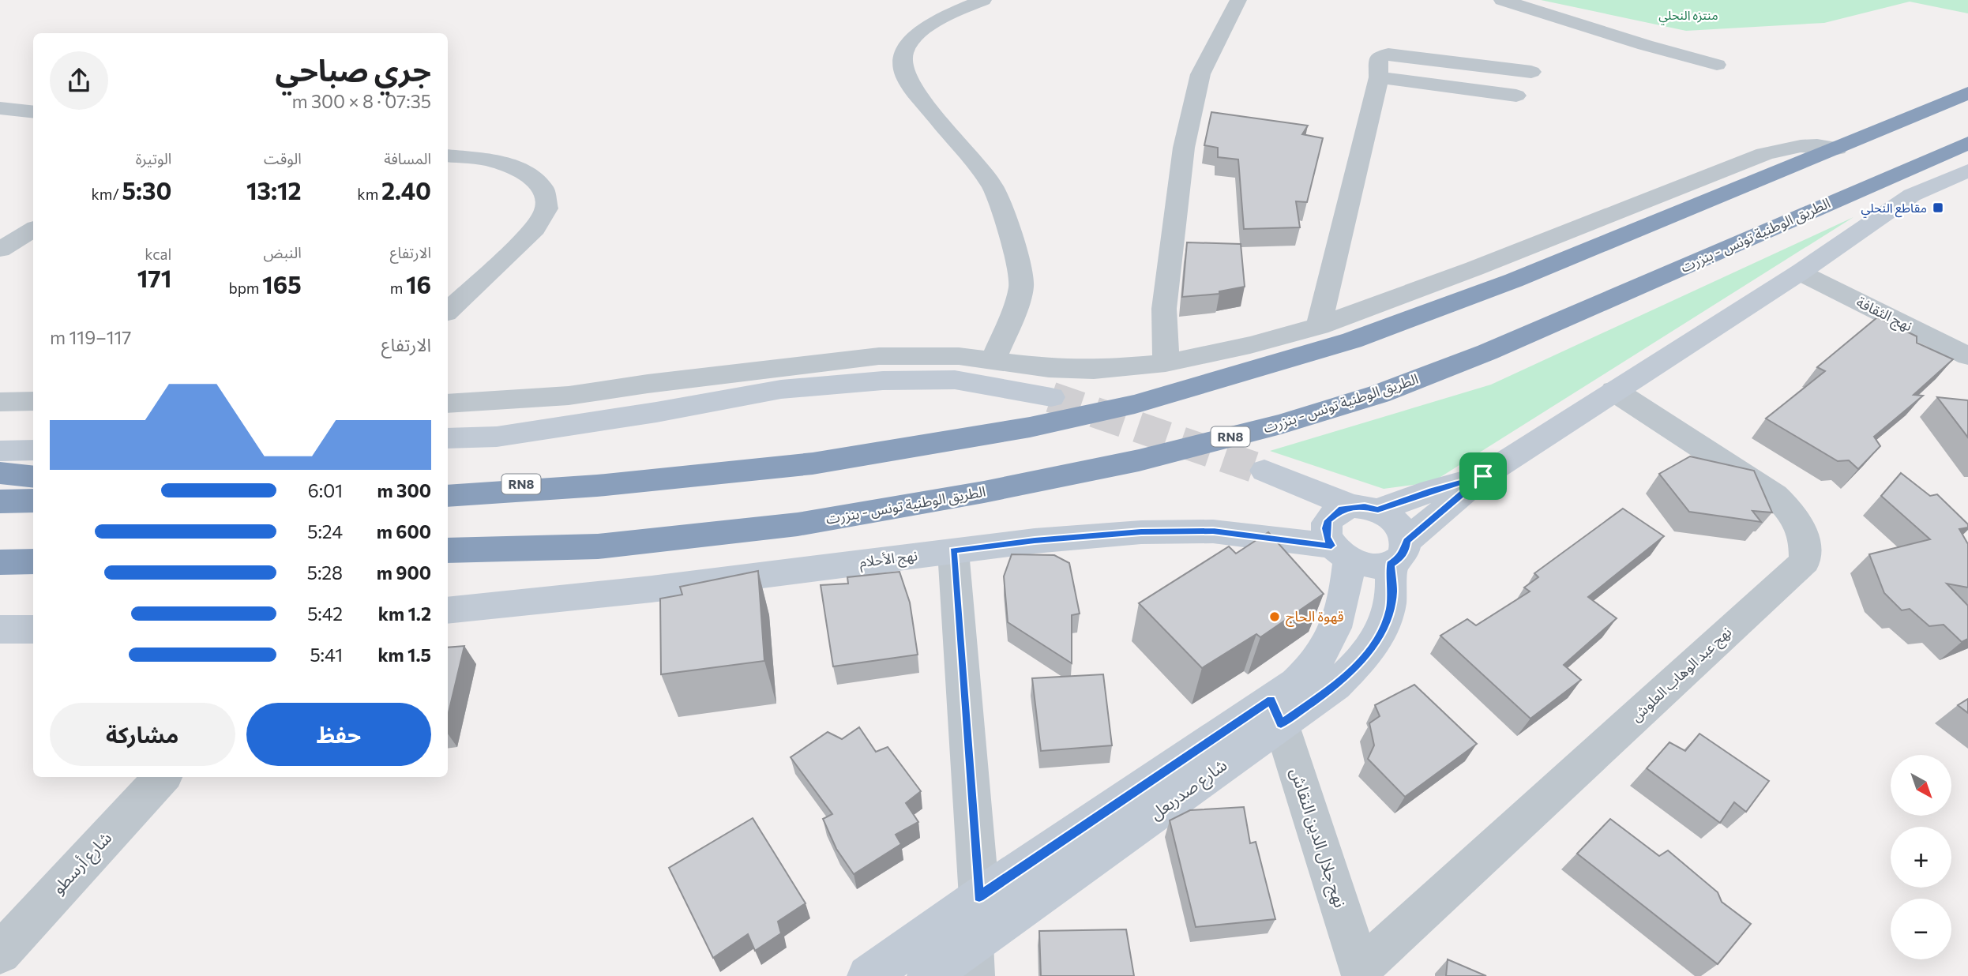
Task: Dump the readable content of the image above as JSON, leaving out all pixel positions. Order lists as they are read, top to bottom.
{
  "streets": {
    "highway": ["الطريق الوطنية تونس - بنزرت", "RN8"],
    "street": [
      "نهج الثقافة",
      "نهج الأحلام",
      "نهج عبد الوهاب العلوش",
      "شارع صدربعل",
      "نهج جلال الدين النقاش",
      "شارع أرسطو"
    ]
  },
  "crossings": [
    ["نهج الأحلام", "شارع صدربعل"],
    ["نهج عبد الوهاب العلوش", "نهج جلال الدين النقاش"],
    ["شارع صدربعل", "نهج جلال الدين النقاش"]
  ],
  "parks": ["منتزه النحلي"],
  "places": {
    "transit": ["مقاطع النحلي"],
    "other": ["قهوة الحاج"]
  },
  "north": "bottom right",
  "page": {
    "heading": ["جري صباحي", "07:35 · 8 × 300 m"],
    "stats": [
      ["المسافة", "2.40 km"],
      ["الوقت", "13:12"],
      ["الوتيرة", "5:30 /km"],
      ["الارتفاع", "16 m"],
      ["النبض", "165 bpm"],
      ["kcal", "171"]
    ],
    "chart": ["الارتفاع", "117–119 m"],
    "list": [
      {
        "name": "300 m",
        "note": "6:01"
      },
      {
        "name": "600 m",
        "note": "5:24"
      },
      {
        "name": "900 m",
        "note": "5:28"
      },
      {
        "name": "1.2 km",
        "note": "5:42"
      },
      {
        "name": "1.5 km",
        "note": "5:41"
      }
    ],
    "buttons": ["حفظ", "مشاركة"],
    "map_buttons": ["+", "−"]
  }
}
